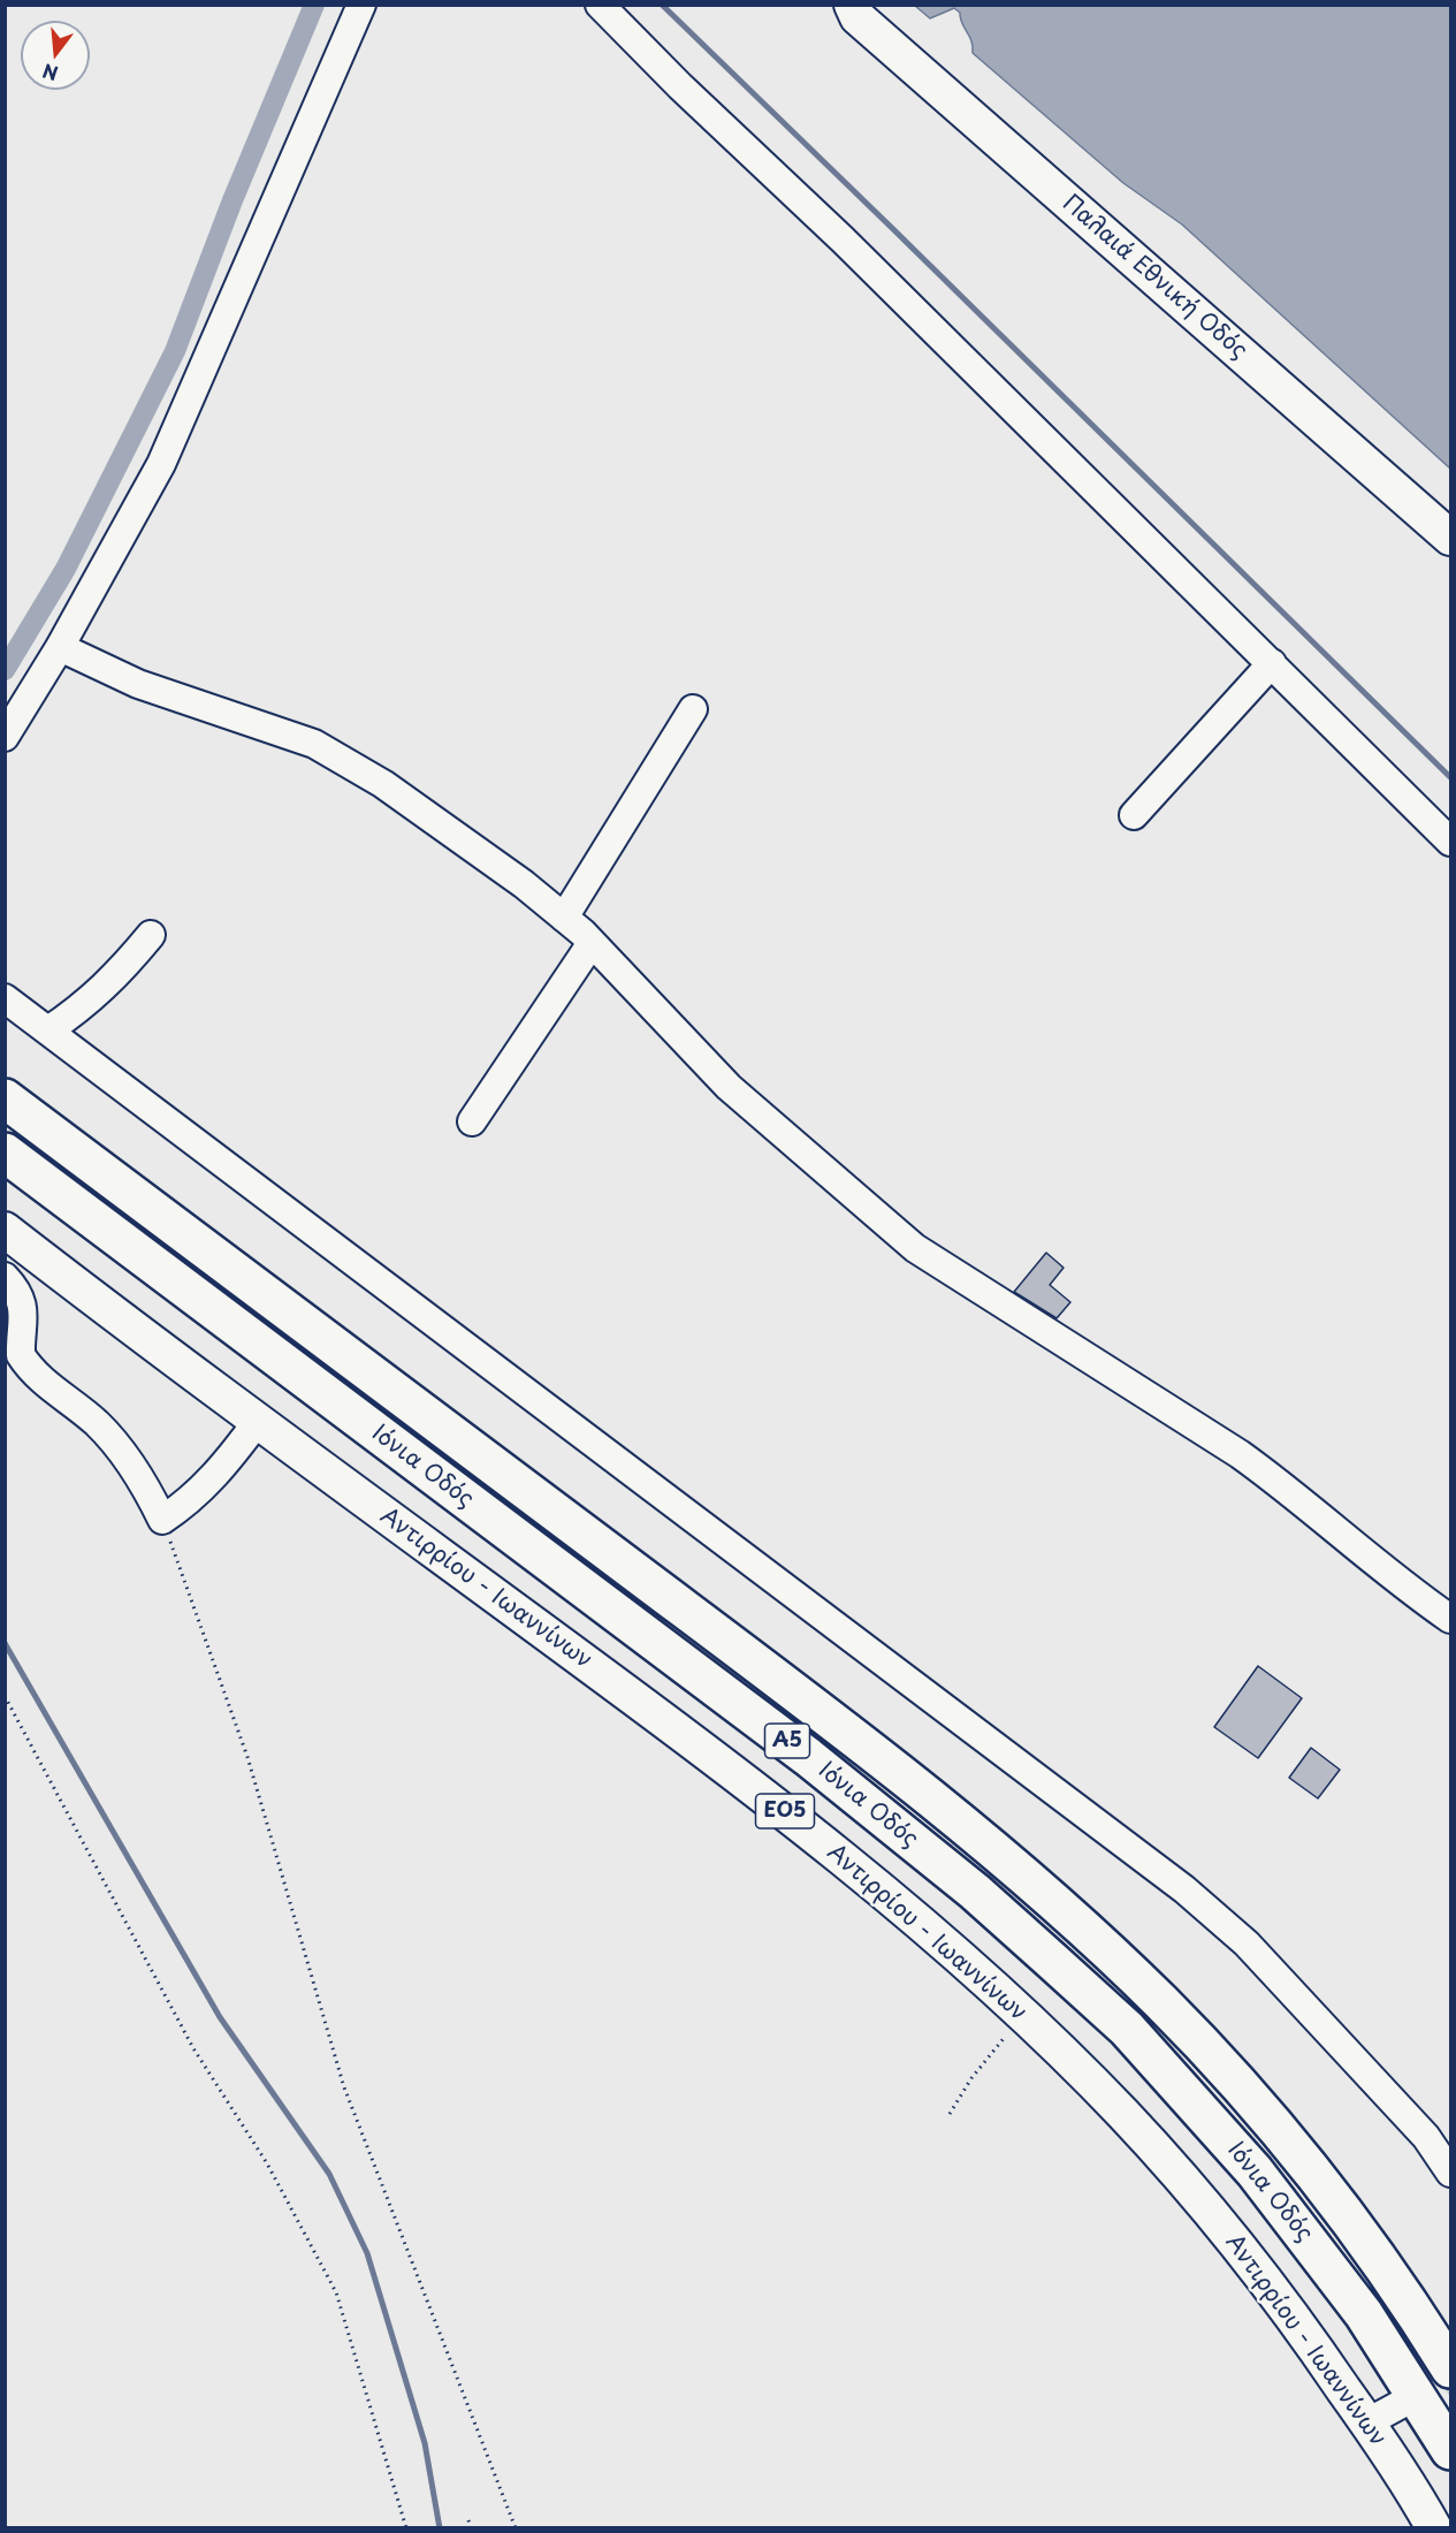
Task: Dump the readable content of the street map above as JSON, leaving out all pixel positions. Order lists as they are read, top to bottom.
{
  "streets": {
    "highway": ["Ιόνια Οδός", "Α5"],
    "main road": ["Παλαιά Εθνική Οδός", "Αντιρρίου - Ιωαννίνων", "ΕΟ5"]
  },
  "north": "bottom"
}
